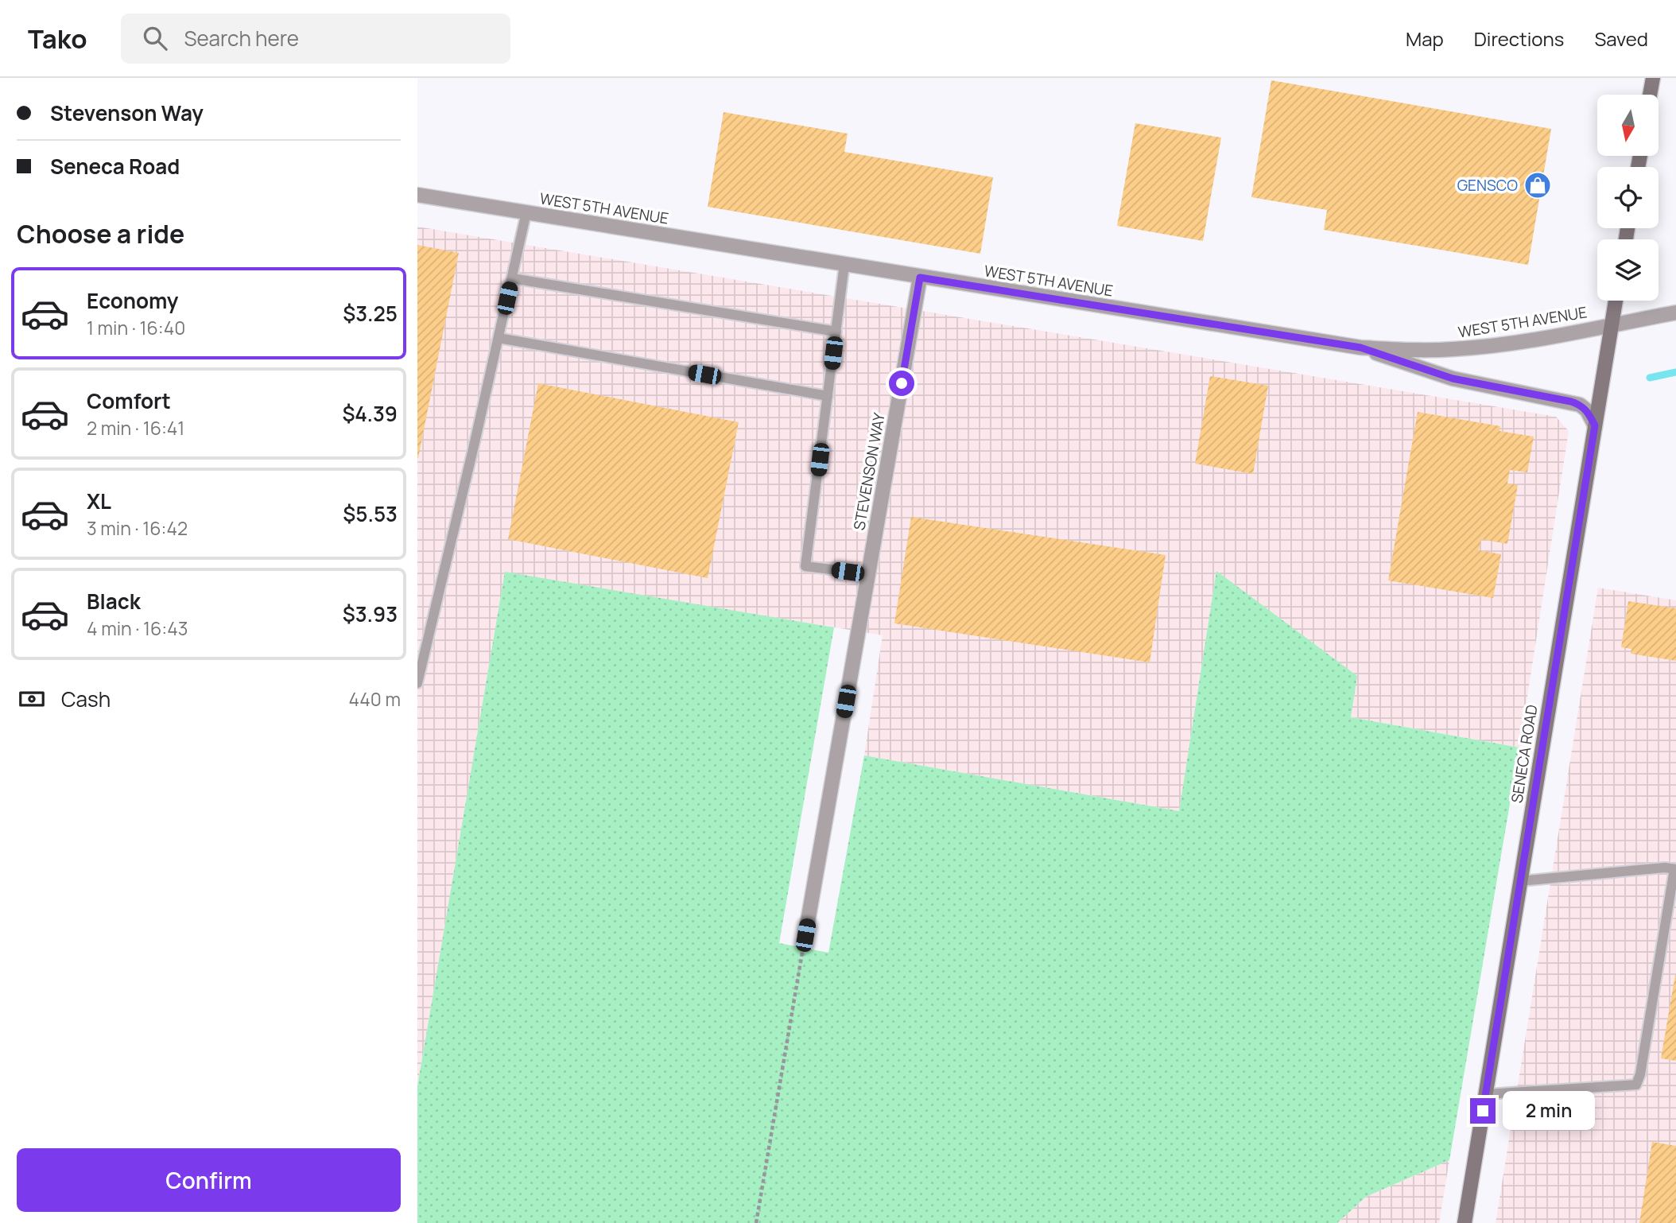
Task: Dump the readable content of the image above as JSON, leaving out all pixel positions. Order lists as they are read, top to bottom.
{
  "streets": {
    "main road": ["SENECA ROAD"],
    "street": ["WEST 5TH AVENUE", "STEVENSON WAY"]
  },
  "crossings": [
    ["WEST 5TH AVENUE", "STEVENSON WAY"],
    ["WEST 5TH AVENUE", "SENECA ROAD"]
  ],
  "places": {
    "shop": ["GENSCO"]
  },
  "north": "bottom",
  "page": {
    "header": "Tako",
    "search": "Search here",
    "nav": ["Map", "Directions", "Saved"],
    "banner": ["Stevenson Way", "Seneca Road"],
    "heading": "Choose a ride",
    "list": [
      {
        "name": "Economy",
        "note": "1 min · 16:40",
        "value": "$3.25"
      },
      {
        "name": "Comfort",
        "note": "2 min · 16:41",
        "value": "$4.39"
      },
      {
        "name": "XL",
        "note": "3 min · 16:42",
        "value": "$5.53"
      },
      {
        "name": "Black",
        "note": "4 min · 16:43",
        "value": "$3.93"
      }
    ],
    "pay": ["Cash", "440 m"],
    "bubble": "2 min",
    "buttons": "Confirm"
  }
}
